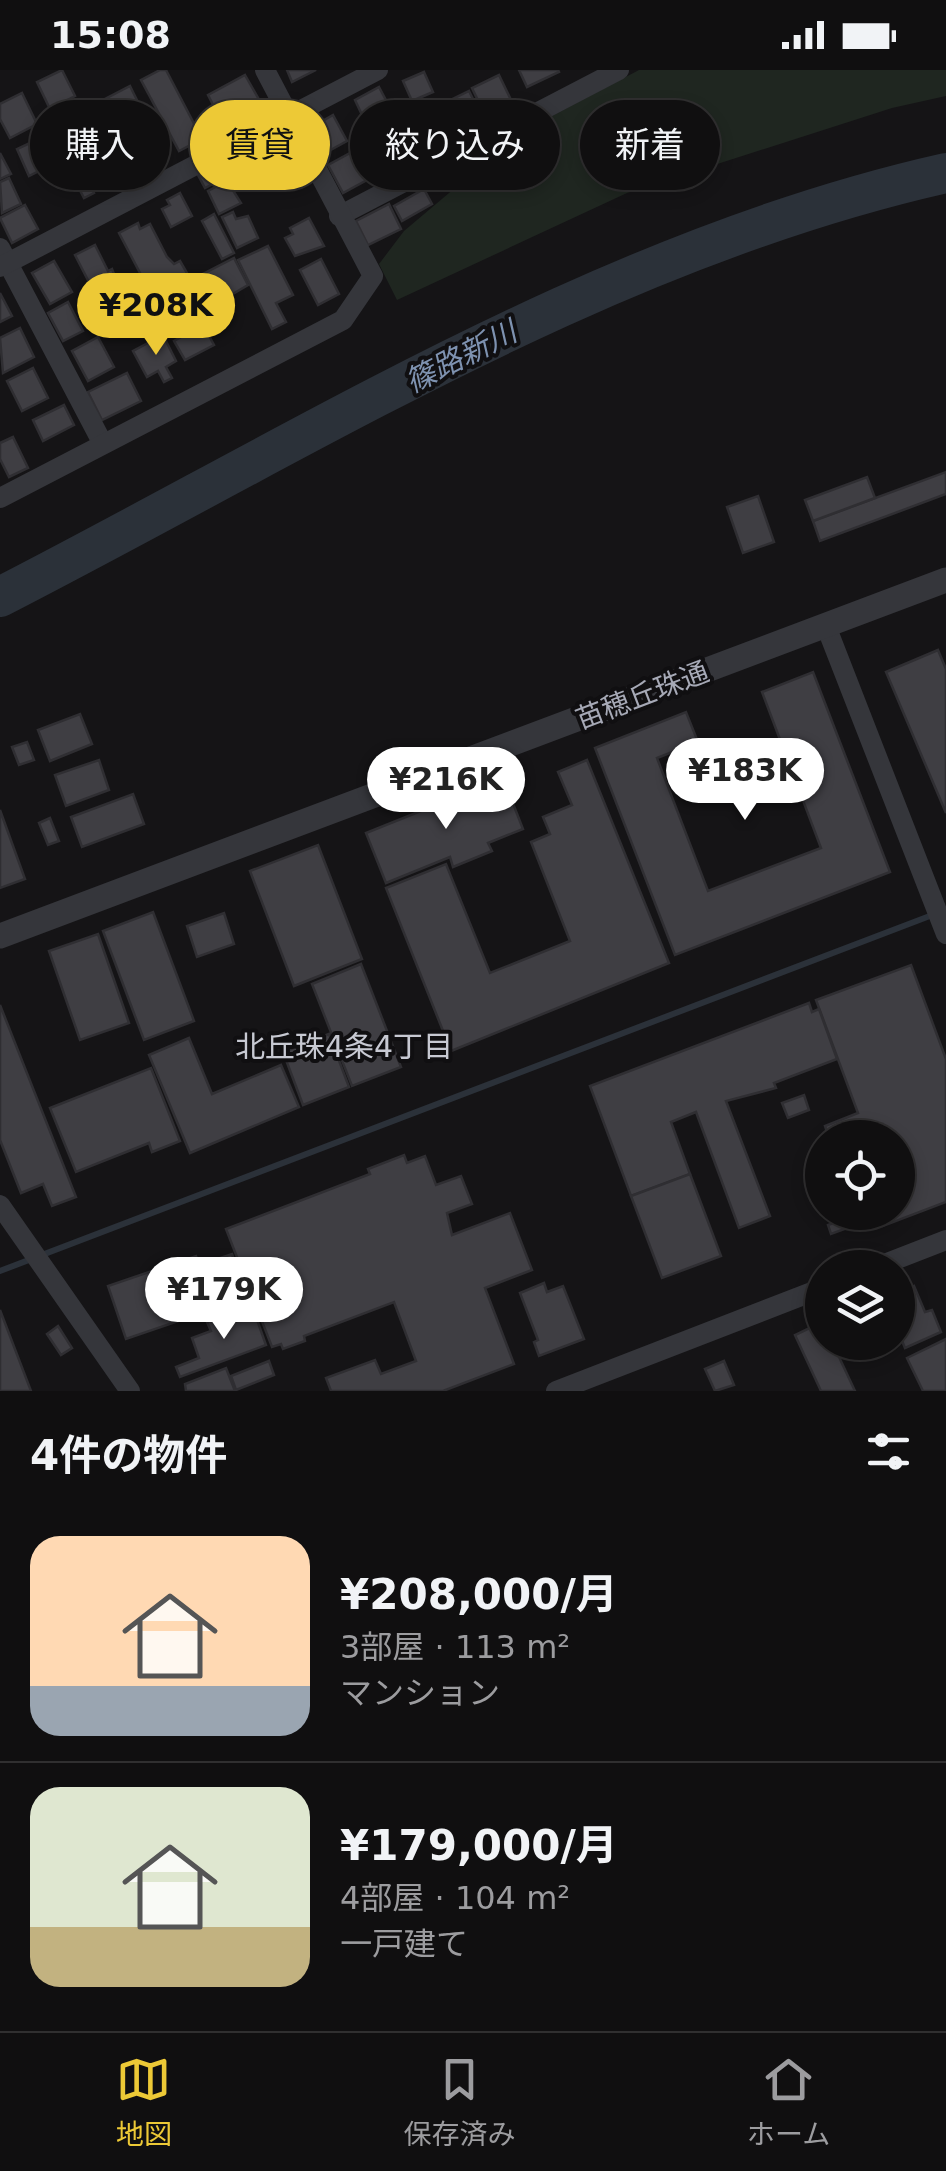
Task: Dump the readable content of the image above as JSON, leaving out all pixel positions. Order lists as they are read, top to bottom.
{
  "streets": {
    "street": ["苗穂丘珠通"]
  },
  "districts": ["北丘珠4条4丁目"],
  "water": ["篠路新川"],
  "page": {
    "status": "15:08",
    "chip": [
      "購入",
      "賃貸",
      "絞り込み",
      "新着"
    ],
    "price": [
      "¥208K",
      "¥183K",
      "¥216K",
      "¥179K"
    ],
    "heading": "4件の物件",
    "list": [
      {
        "name": "¥208,000/月",
        "note": "3部屋 · 113 m² · マンション"
      },
      {
        "name": "¥179,000/月",
        "note": "4部屋 · 104 m² · 一戸建て"
      }
    ],
    "tabs": ["地図", "保存済み", "ホーム"]
  }
}
